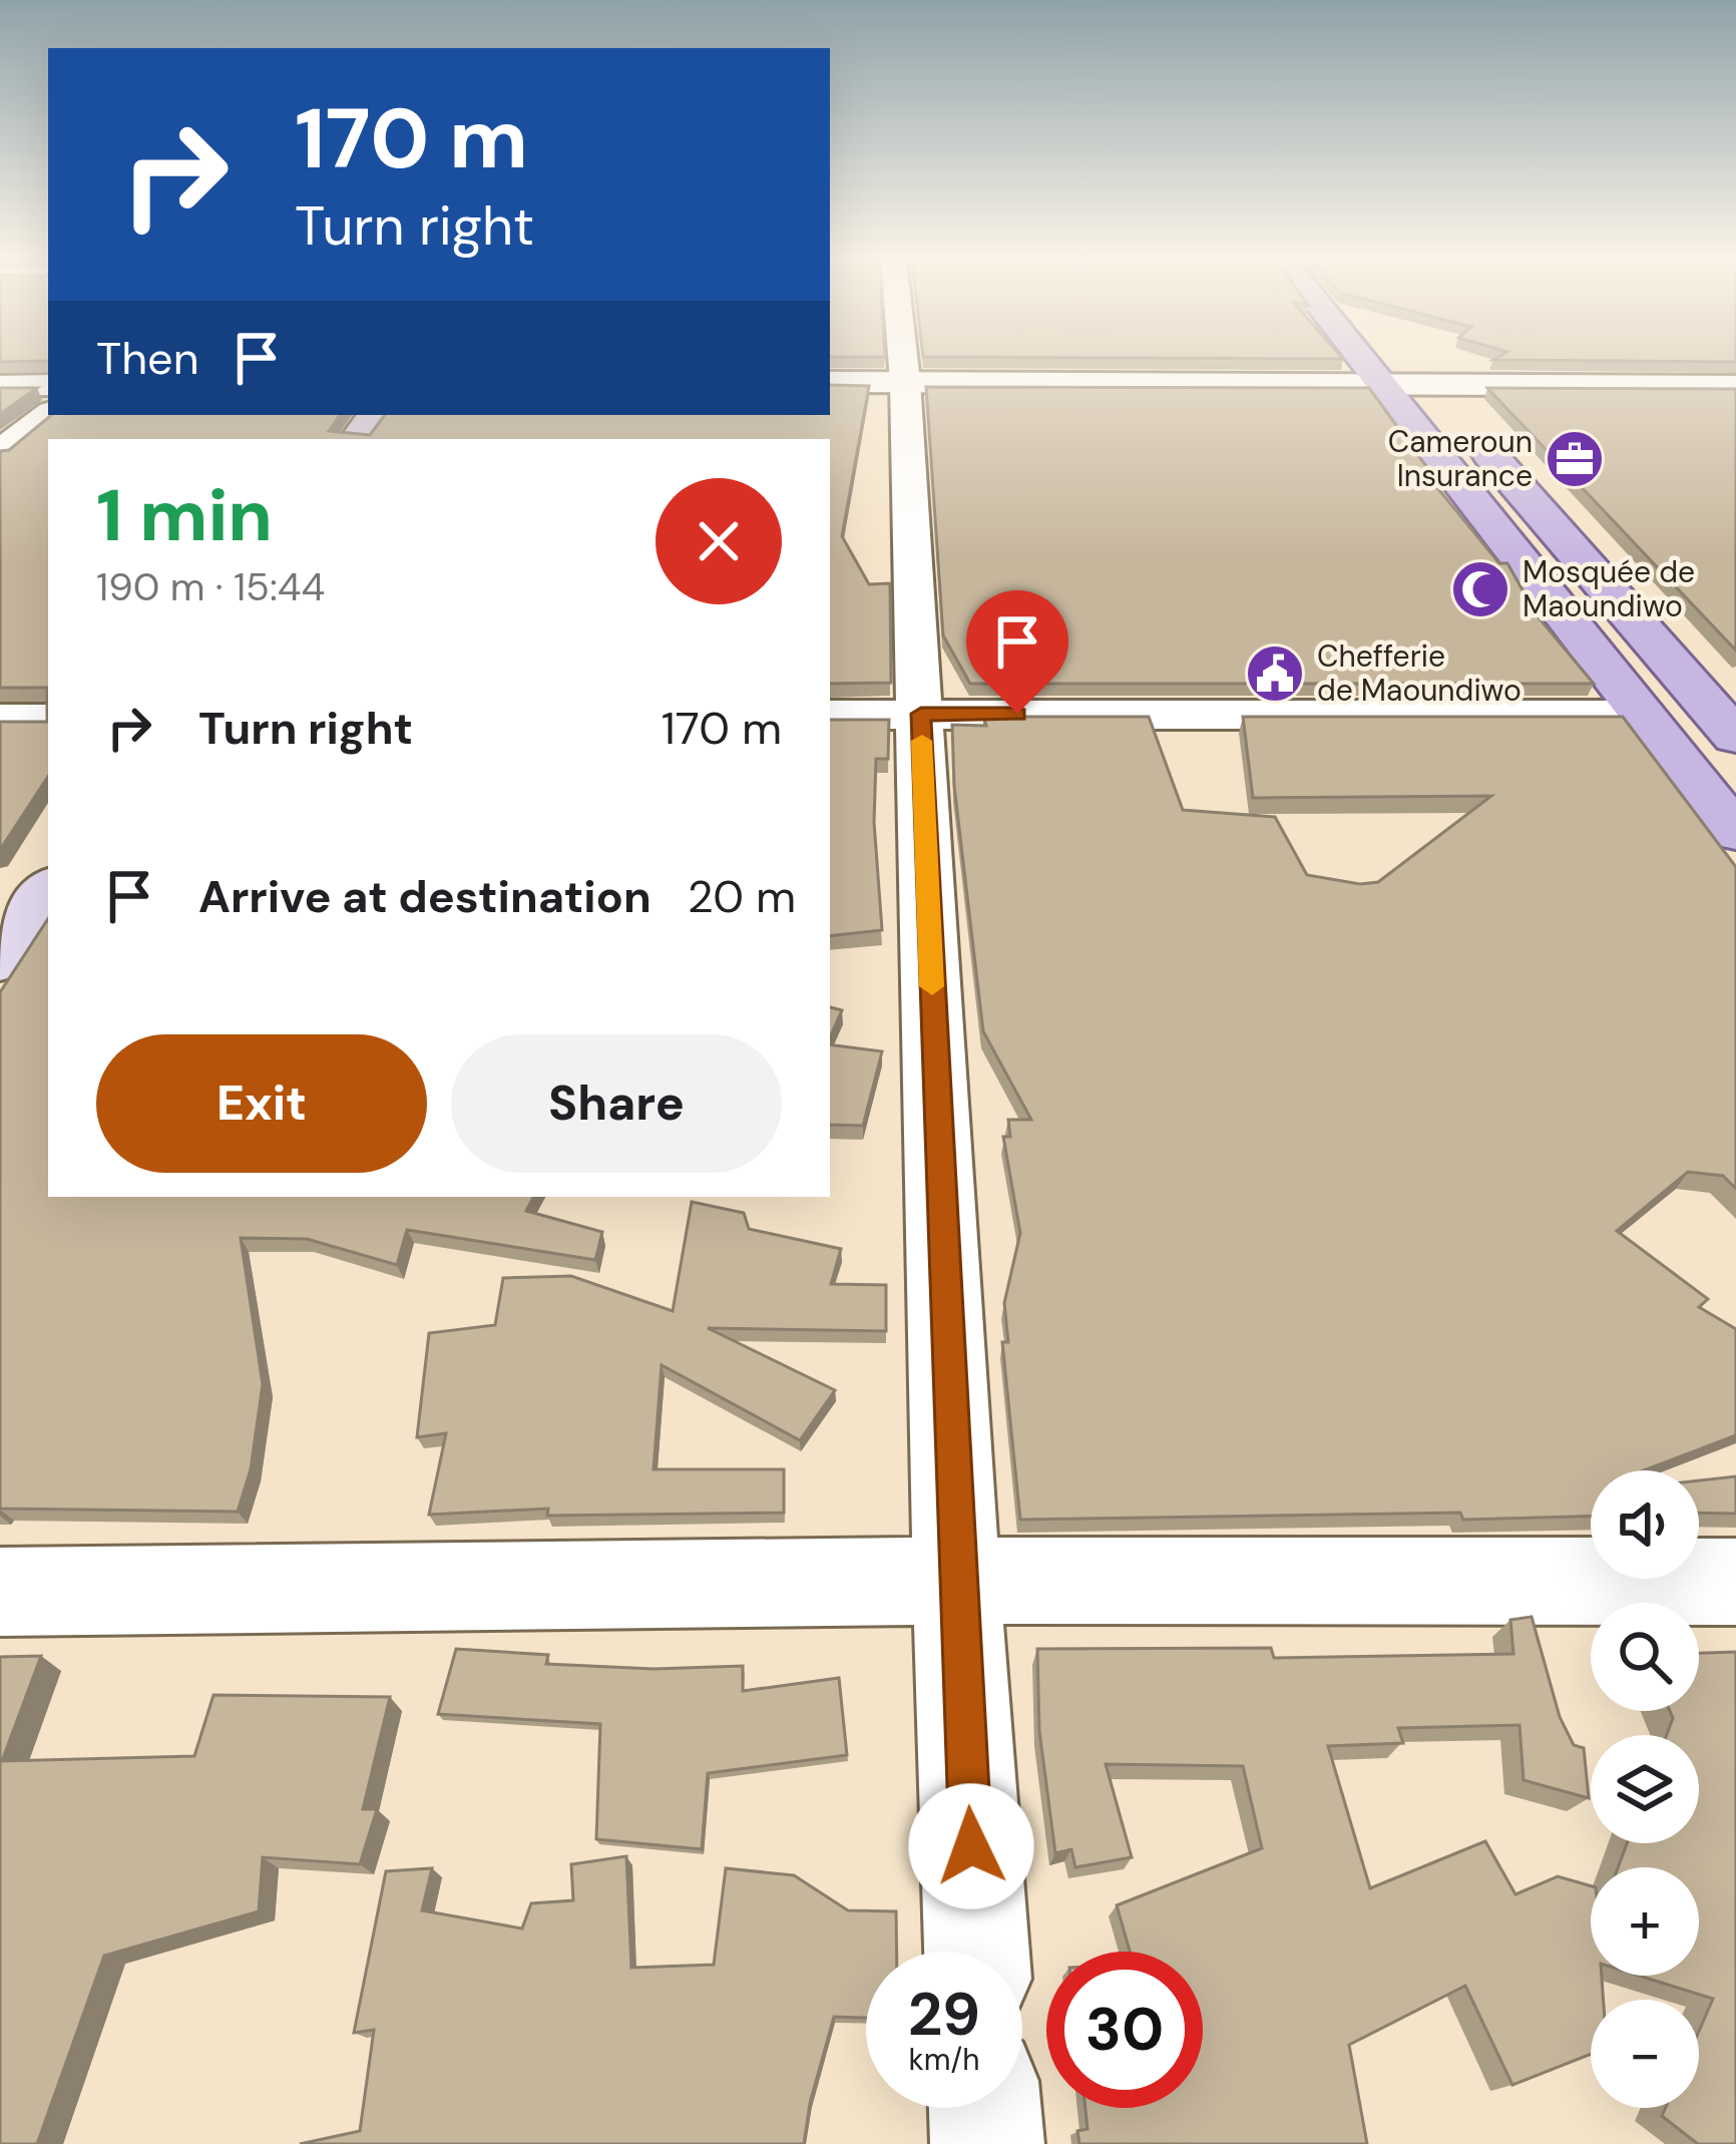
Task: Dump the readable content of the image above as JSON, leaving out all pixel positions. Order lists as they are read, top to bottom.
{
  "places": {
    "office": ["Cameroun Insurance"],
    "mosque": ["Mosquée de Maoundiwo"],
    "public building": ["Chefferie de Maoundiwo"]
  },
  "page": {
    "turn": ["170 m", "Turn right"],
    "then": "Then",
    "heading": ["1 min", "190 m · 15:44"],
    "list": [
      {
        "name": "Turn right",
        "value": "170 m"
      },
      {
        "name": "Arrive at destination",
        "value": "20 m"
      }
    ],
    "buttons": ["Exit", "Share"],
    "map_buttons": ["+", "−"],
    "speed": "29 km/h",
    "limit": "30"
  }
}
